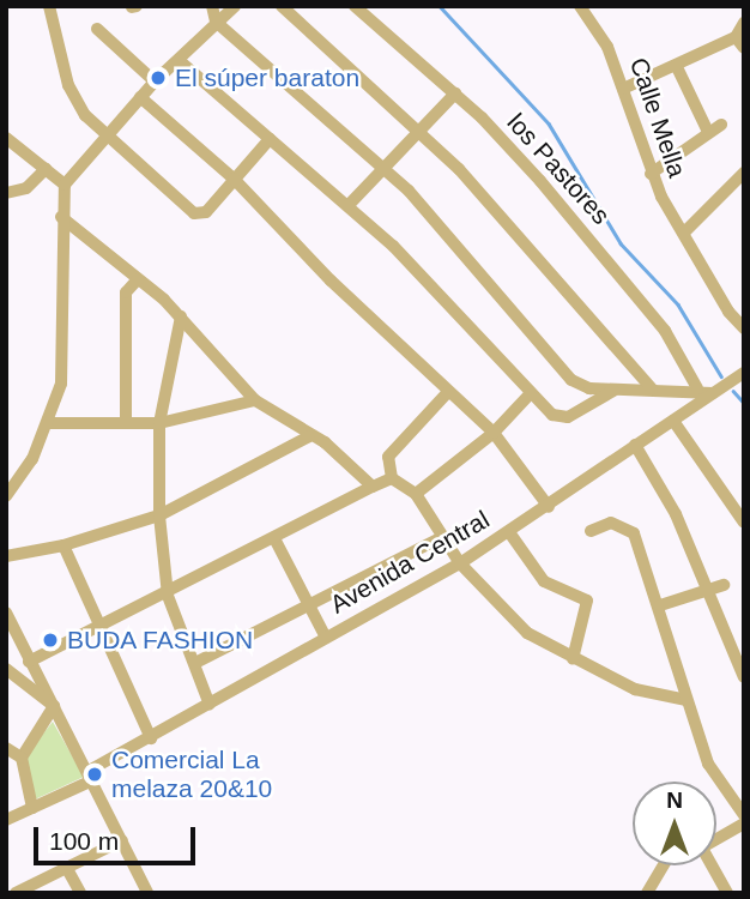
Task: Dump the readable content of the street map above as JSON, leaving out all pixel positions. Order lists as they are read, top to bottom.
{
  "streets": {
    "street": ["Calle Mella", "los Pastores", "Avenida Central"]
  },
  "places": ["El súper baraton", "BUDA FASHION", "Comercial La melaza 20&10"],
  "scale_bar": "100 m",
  "north": "top"
}
